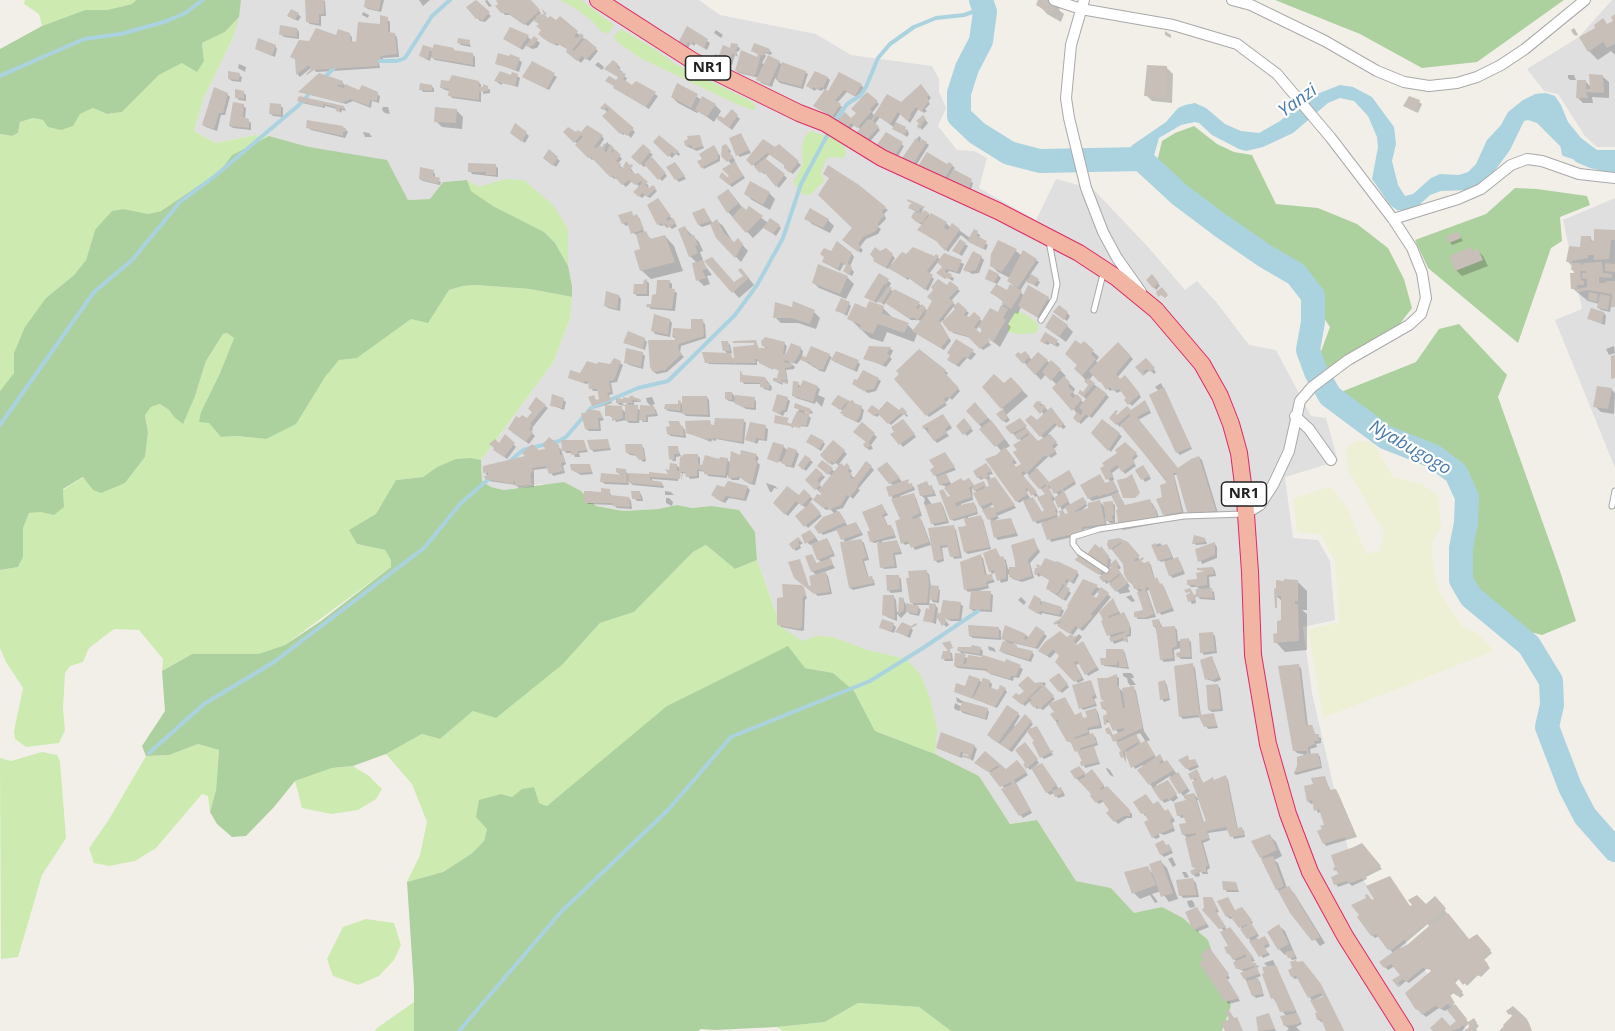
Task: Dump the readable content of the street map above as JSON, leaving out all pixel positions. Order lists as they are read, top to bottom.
{
  "streets": {
    "highway": ["NR1"]
  },
  "water": ["Yanzi", "Nyabugogo"]
}
